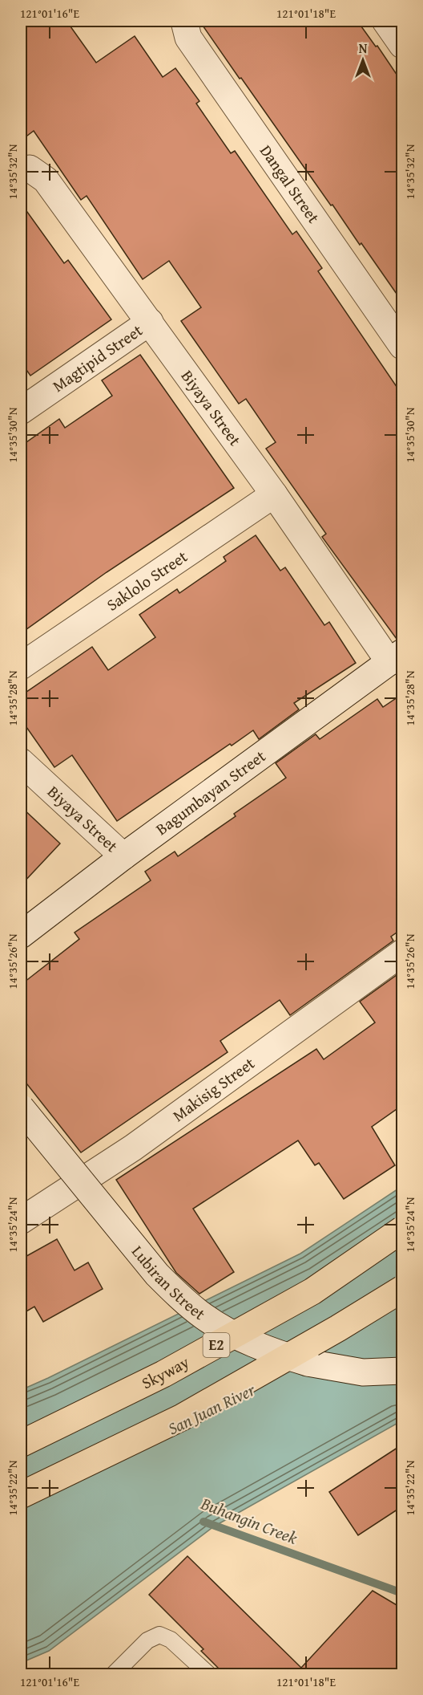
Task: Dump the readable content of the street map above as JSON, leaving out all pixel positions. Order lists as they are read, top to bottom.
{
  "streets": {
    "highway": ["E2", "Skyway"],
    "street": [
      "Dangal Street",
      "Magtipid Street",
      "Biyaya Street",
      "Saklolo Street",
      "Bagumbayan Street",
      "Makisig Street",
      "Lubiran Street"
    ]
  },
  "crossings": [
    ["Magtipid Street", "Biyaya Street"],
    ["Biyaya Street", "Saklolo Street"],
    ["Biyaya Street", "Bagumbayan Street"]
  ],
  "water": ["San Juan River", "Buhangin Creek"],
  "north": "top",
  "coordinates": [
    "121°01'16\"E",
    "121°01'18\"E",
    "14°35'32\"N",
    "14°35'30\"N",
    "14°35'28\"N",
    "14°35'26\"N",
    "14°35'24\"N",
    "14°35'22\"N"
  ]
}
